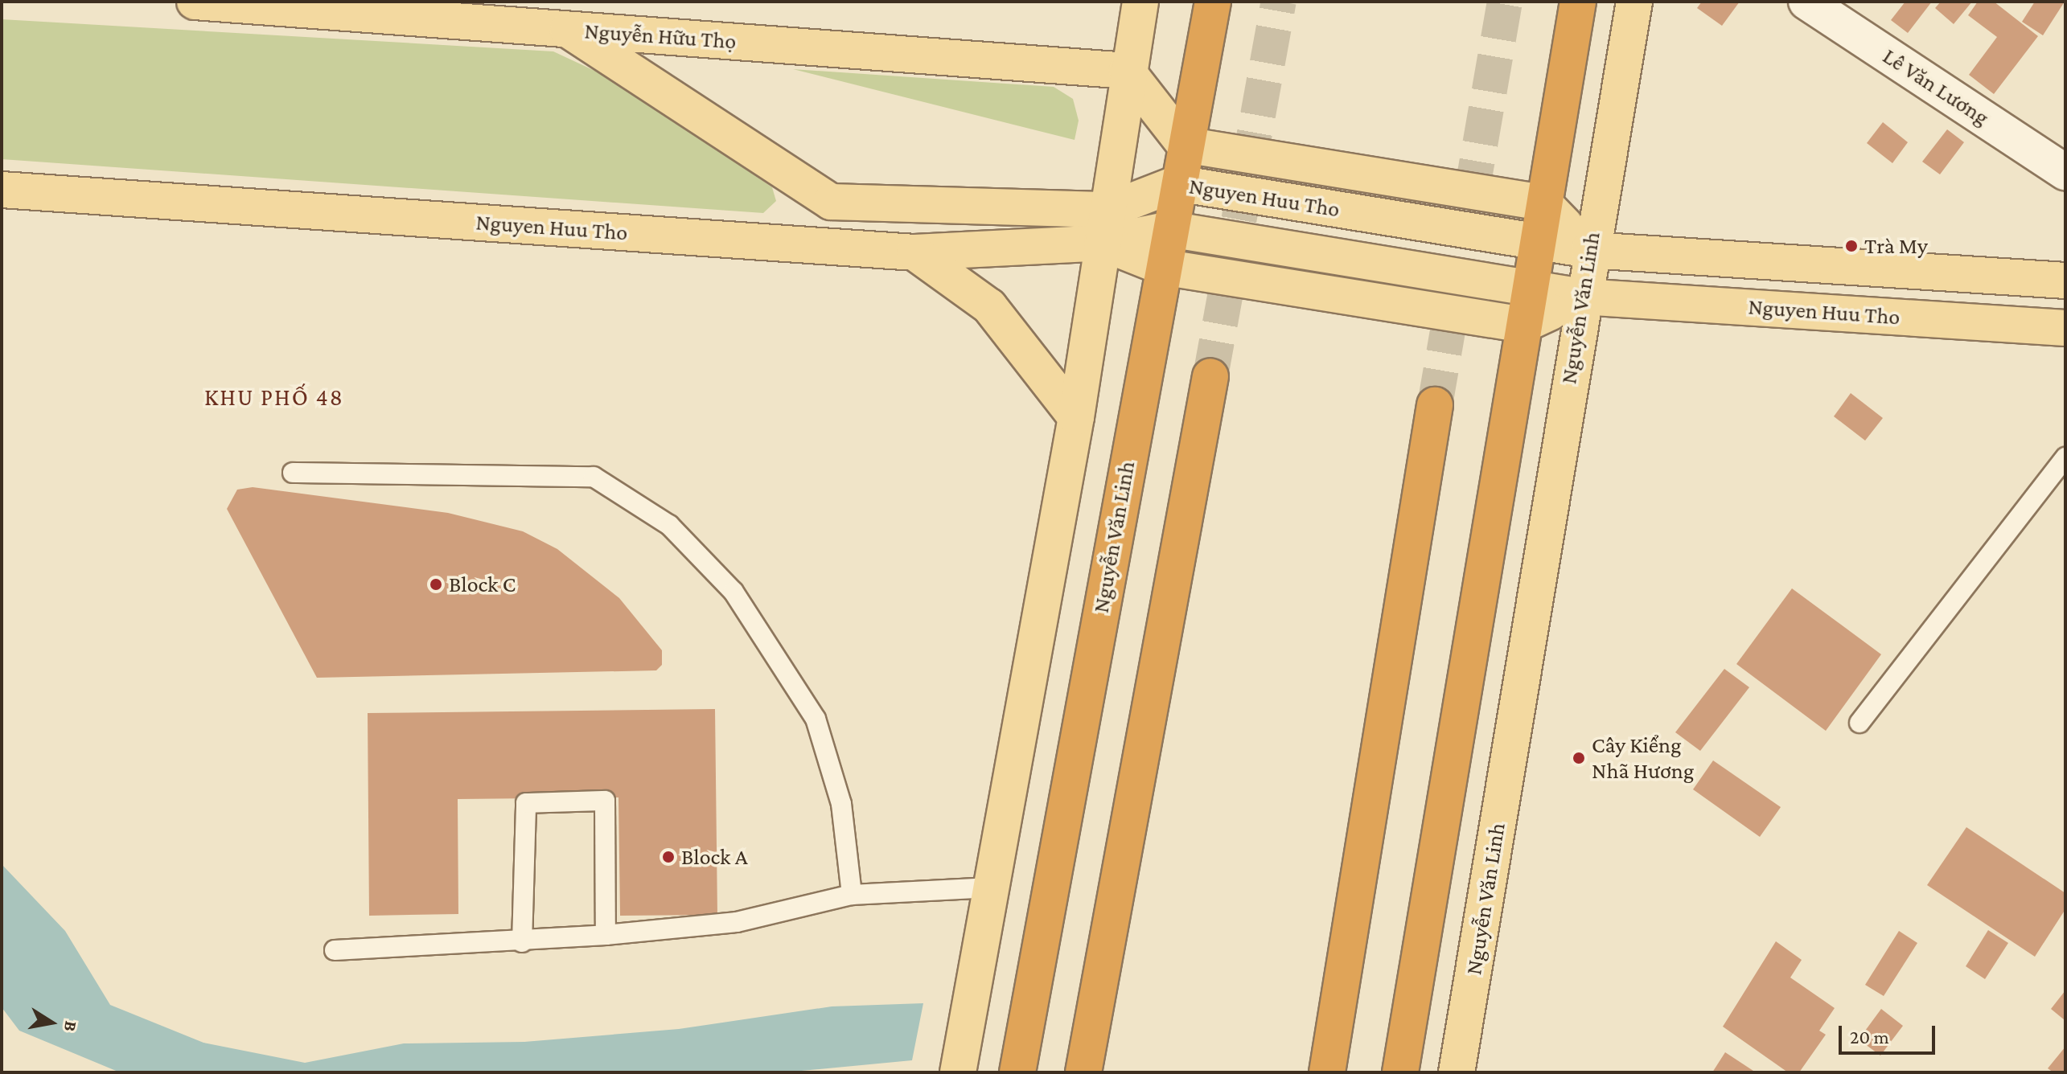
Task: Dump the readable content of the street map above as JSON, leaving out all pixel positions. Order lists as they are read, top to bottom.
{
  "streets": {
    "highway": ["Nguyễn Văn Linh"],
    "main road": ["Nguyễn Hữu Thọ", "Nguyen Huu Tho"],
    "street": ["Lê Văn Lương"]
  },
  "crossings": [
    ["Nguyễn Hữu Thọ", "Nguyen Huu Tho"],
    ["Nguyen Huu Tho", "Nguyễn Văn Linh"]
  ],
  "districts": ["KHU PHỐ 48"],
  "places": [
    "Trà My",
    "Block C",
    "Cây Kiểng Nhã Hương",
    "Block A"
  ],
  "scale_bar": "20 m",
  "north": "right"
}
